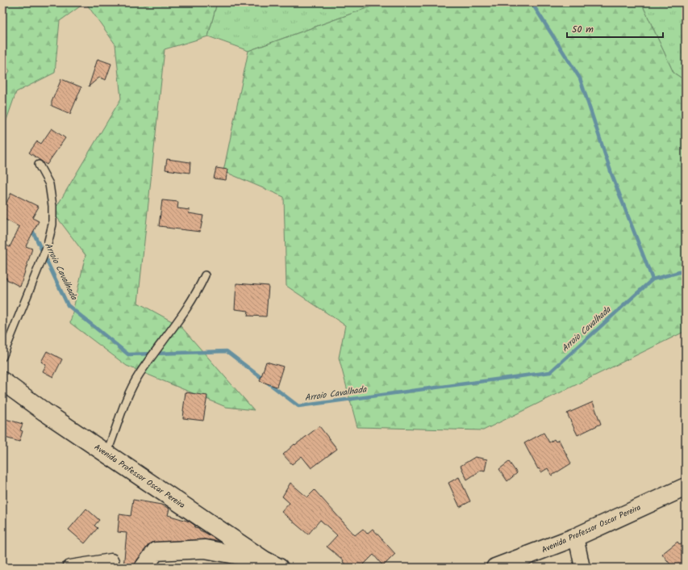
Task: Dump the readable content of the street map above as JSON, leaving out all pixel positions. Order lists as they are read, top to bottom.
{
  "streets": {
    "main road": ["Avenida Professor Oscar Pereira"]
  },
  "water": ["Arroio Cavalhada"],
  "scale_bar": "50 m"
}
